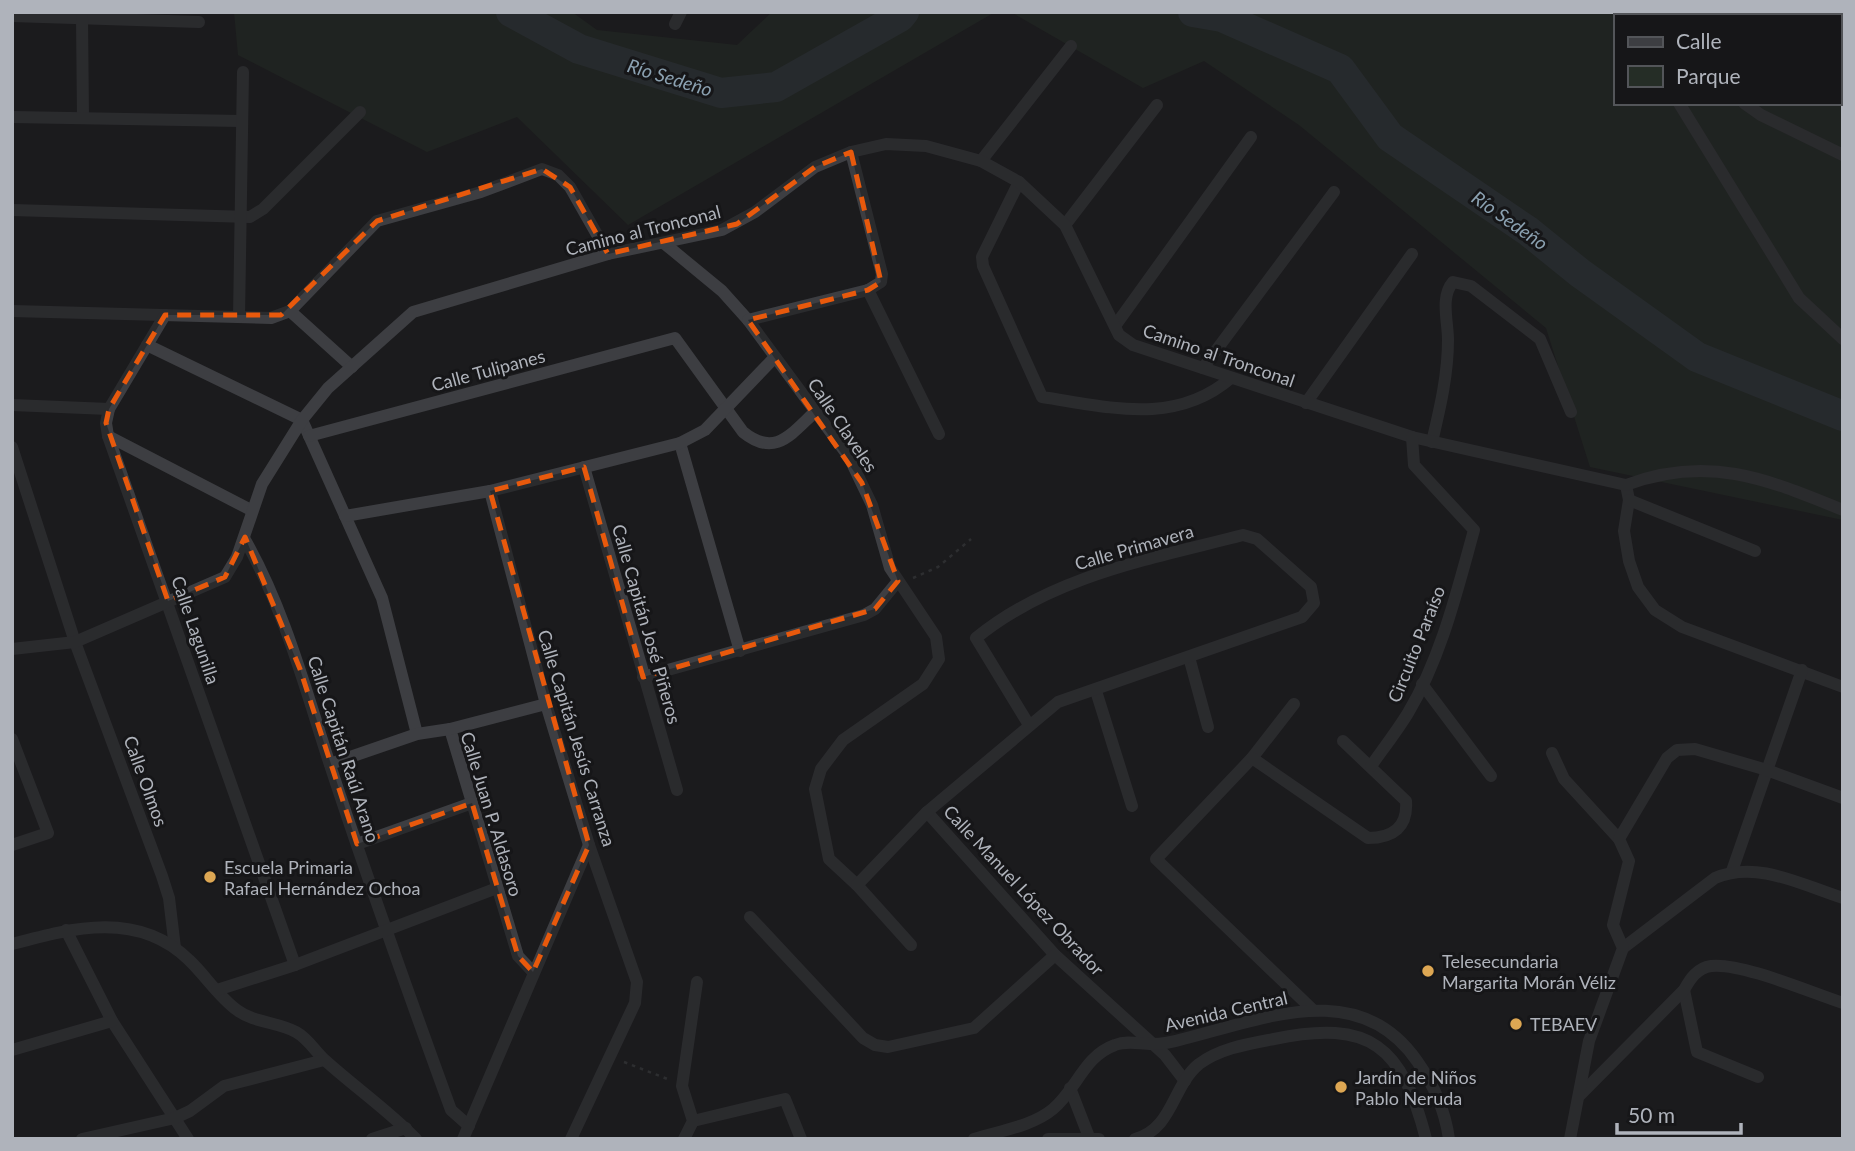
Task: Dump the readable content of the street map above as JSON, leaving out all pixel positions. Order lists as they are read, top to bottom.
{
  "streets": {
    "street": [
      "Camino al Tronconal",
      "Calle Tulipanes",
      "Calle Claveles",
      "Calle Primavera",
      "Calle Capitán José Piñeros",
      "Calle Lagunilla",
      "Circuito Paraíso",
      "Calle Capitán Jesús Carranza",
      "Calle Capitán Raúl Arano",
      "Calle Olmos",
      "Calle Juan P. Aldasoro",
      "Calle Manuel López Obrador",
      "Avenida Central"
    ]
  },
  "crossings": [
    ["Camino al Tronconal", "Calle Claveles"],
    ["Camino al Tronconal", "Calle Lagunilla"],
    ["Camino al Tronconal", "Circuito Paraíso"],
    ["Camino al Tronconal", "Calle Capitán Raúl Arano"],
    ["Camino al Tronconal", "Calle Olmos"],
    ["Calle Capitán Raúl Arano", "Calle Juan P. Aldasoro"],
    ["Calle Manuel López Obrador", "Avenida Central"]
  ],
  "water": ["Río Sedeño"],
  "places": [
    "Escuela Primaria Rafael Hernández Ochoa",
    "Telesecundaria Margarita Morán Véliz",
    "TEBAEV",
    "Jardín de Niños Pablo Neruda"
  ],
  "legend": ["Calle", "Parque"],
  "scale_bar": "50 m"
}
